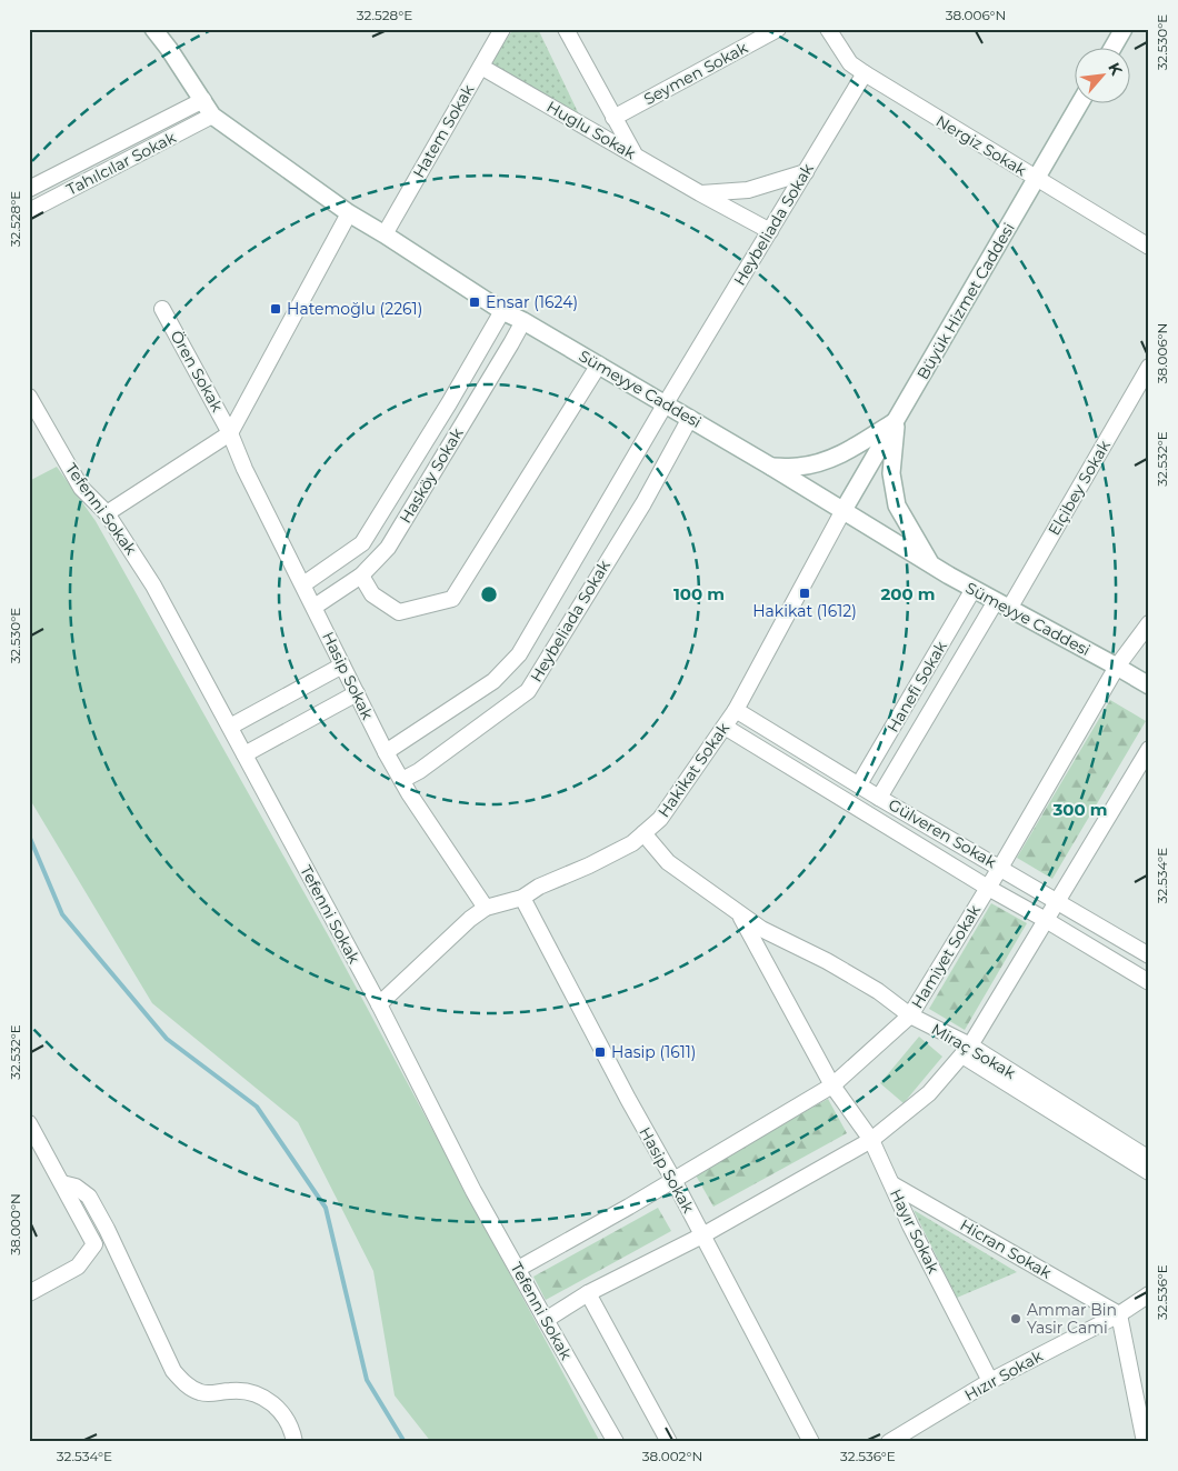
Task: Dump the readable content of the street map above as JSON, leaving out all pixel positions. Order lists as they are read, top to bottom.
{
  "streets": {
    "street": [
      "Seymen Sokak",
      "Huglu Sokak",
      "Hatem Sokak",
      "Nergiz Sokak",
      "Tahılcılar Sokak",
      "Heybeliada Sokak",
      "Büyük Hizmet Caddesi",
      "Ören Sokak",
      "Sümeyye Caddesi",
      "Hasköy Sokak",
      "Elçibey Sokak",
      "Tefenni Sokak",
      "Hasip Sokak",
      "Hanefi Sokak",
      "Hakikat Sokak",
      "Gülveren Sokak",
      "Hamiyet Sokak",
      "Miraç Sokak",
      "Hayır Sokak",
      "Hicran Sokak",
      "Hızır Sokak"
    ]
  },
  "crossings": [
    ["Huglu Sokak", "Hatem Sokak"],
    ["Huglu Sokak", "Heybeliada Sokak"],
    ["Hatem Sokak", "Sümeyye Caddesi"],
    ["Nergiz Sokak", "Heybeliada Sokak"],
    ["Nergiz Sokak", "Büyük Hizmet Caddesi"],
    ["Tahılcılar Sokak", "Sümeyye Caddesi"],
    ["Heybeliada Sokak", "Sümeyye Caddesi"],
    ["Heybeliada Sokak", "Hasip Sokak"],
    ["Büyük Hizmet Caddesi", "Sümeyye Caddesi"],
    ["Büyük Hizmet Caddesi", "Hakikat Sokak"],
    ["Ören Sokak", "Hasip Sokak"],
    ["Sümeyye Caddesi", "Hasköy Sokak"],
    ["Sümeyye Caddesi", "Elçibey Sokak"],
    ["Sümeyye Caddesi", "Hanefi Sokak"],
    ["Sümeyye Caddesi", "Hakikat Sokak"],
    ["Sümeyye Caddesi", "Hamiyet Sokak"],
    ["Hasköy Sokak", "Hasip Sokak"],
    ["Elçibey Sokak", "Gülveren Sokak"],
    ["Tefenni Sokak", "Hakikat Sokak"],
    ["Tefenni Sokak", "Hamiyet Sokak"],
    ["Hasip Sokak", "Hakikat Sokak"],
    ["Hasip Sokak", "Hamiyet Sokak"],
    ["Hanefi Sokak", "Gülveren Sokak"],
    ["Hakikat Sokak", "Gülveren Sokak"],
    ["Hakikat Sokak", "Miraç Sokak"],
    ["Gülveren Sokak", "Hamiyet Sokak"],
    ["Hamiyet Sokak", "Miraç Sokak"],
    ["Hamiyet Sokak", "Hayır Sokak"],
    ["Miraç Sokak", "Hayır Sokak"],
    ["Hayır Sokak", "Hicran Sokak"],
    ["Hayır Sokak", "Hızır Sokak"],
    ["Hicran Sokak", "Hızır Sokak"]
  ],
  "places": {
    "transit": [
      "Ensar (1624)",
      "Hatemoğlu (2261)",
      "Hakikat (1612)",
      "Hasip (1611)"
    ],
    "other": ["Ammar Bin Yasir Cami"]
  },
  "north": "top right",
  "coordinates": [
    "32.528°E",
    "38.006°N",
    "32.530°E",
    "32.532°E",
    "32.534°E",
    "38.000°N",
    "32.536°E",
    "38.002°N"
  ],
  "rings": ["100 m", "200 m", "300 m"]
}
